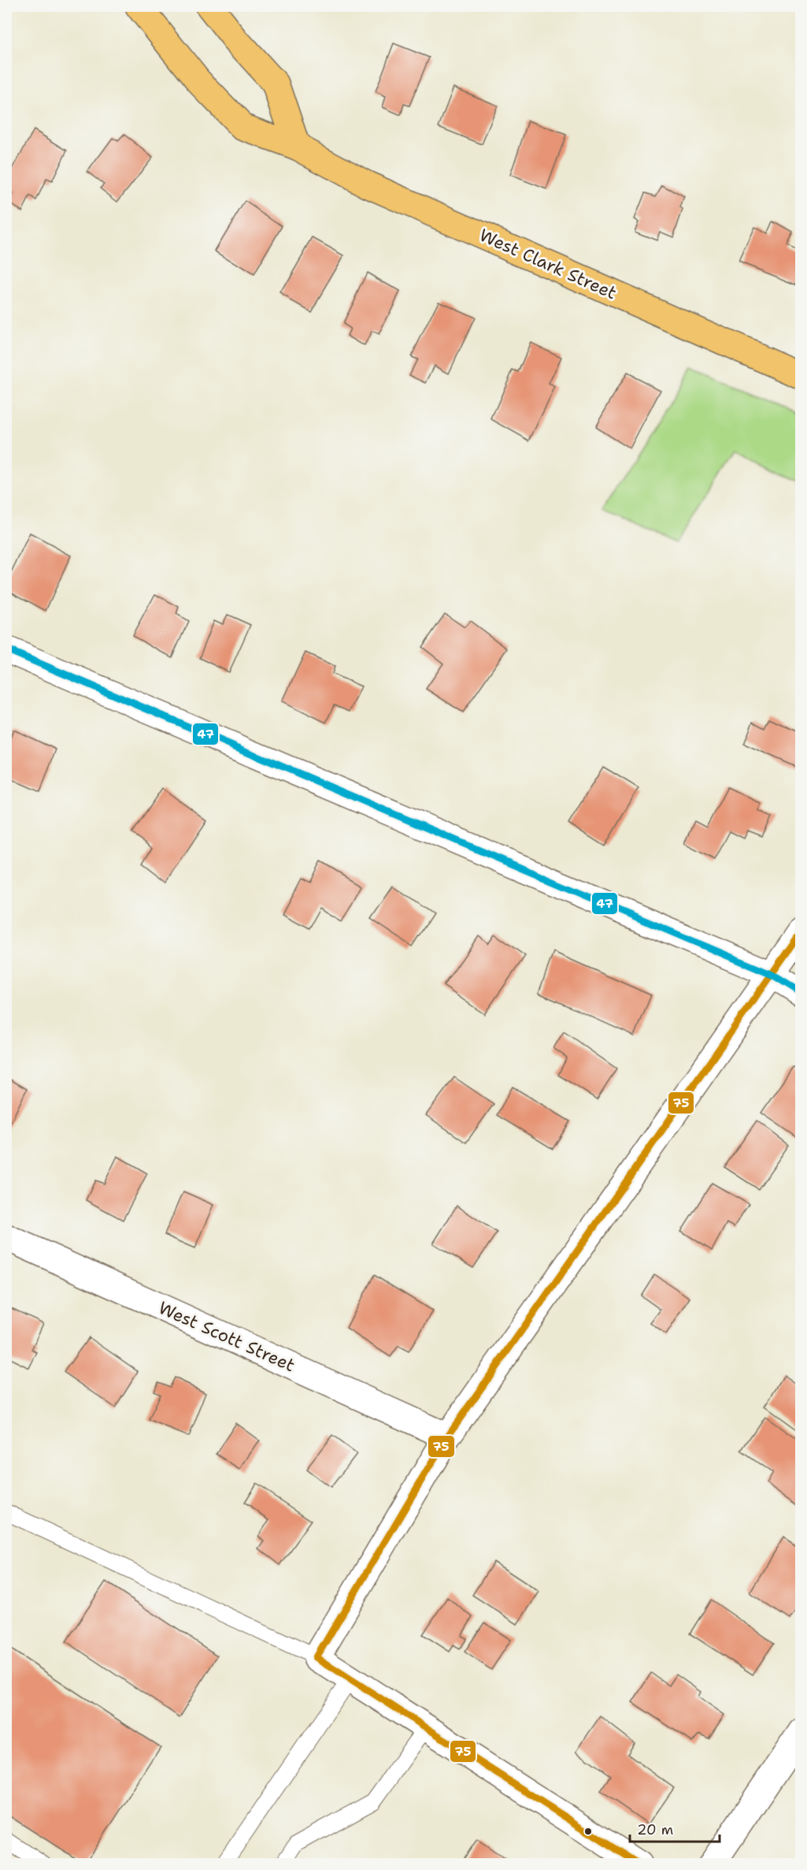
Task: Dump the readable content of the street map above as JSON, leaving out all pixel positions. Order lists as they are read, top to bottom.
{
  "streets": {
    "main road": ["West Clark Street"],
    "street": ["West Scott Street"]
  },
  "lines": ["transit line 47", "transit line 75"],
  "scale_bar": "20 m"
}
